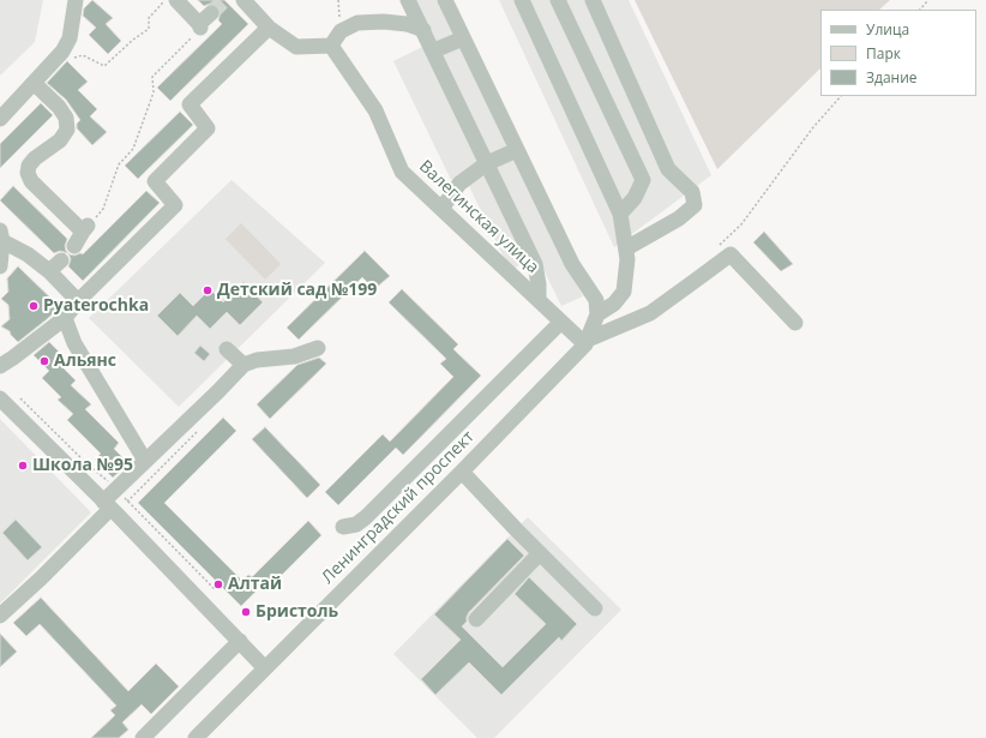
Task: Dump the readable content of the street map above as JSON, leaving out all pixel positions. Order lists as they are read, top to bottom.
{
  "streets": {
    "street": ["Валегинская улица", "Ленинградский проспект"]
  },
  "crossings": [
    ["Валегинская улица", "Ленинградский проспект"]
  ],
  "places": [
    "Детский сад №199",
    "Pyaterochka",
    "Альянс",
    "Школа №95",
    "Алтай",
    "Бристоль"
  ],
  "legend": ["Улица", "Парк", "Здание"]
}
